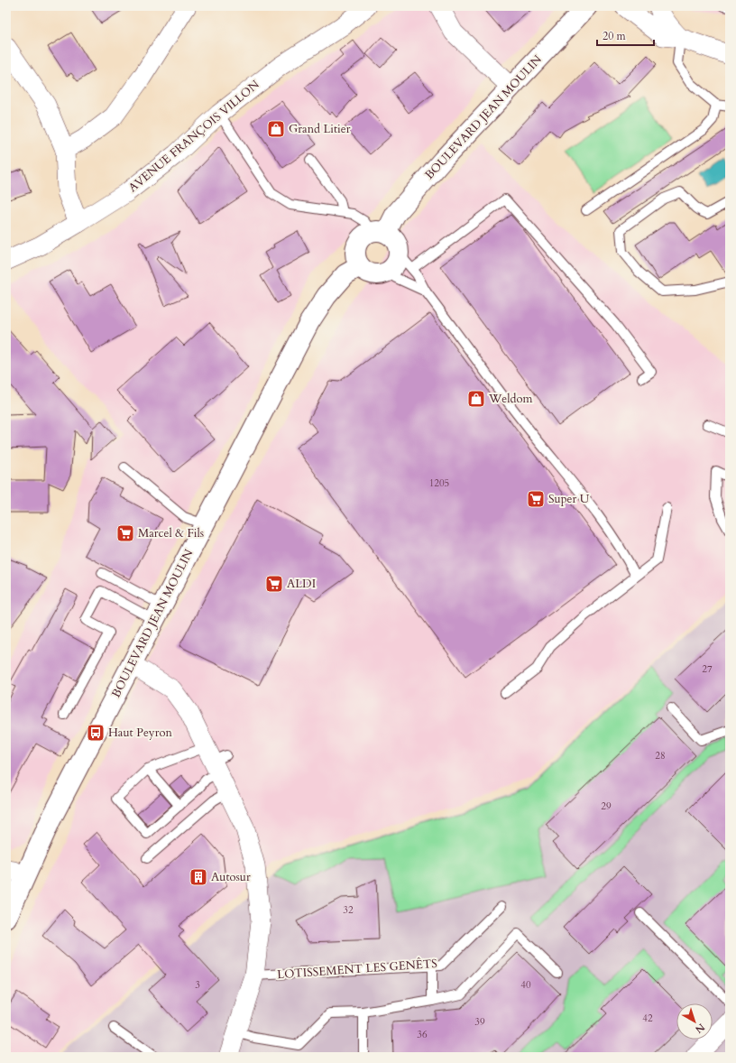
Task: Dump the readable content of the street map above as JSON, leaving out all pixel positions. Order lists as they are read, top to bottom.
{
  "streets": {
    "street": ["BOULEVARD JEAN MOULIN", "AVENUE FRANÇOIS VILLON"],
    "lane": ["LOTISSEMENT LES GENÊTS"]
  },
  "places": {
    "shop": ["Grand Litier", "Weldom"],
    "supermarket": ["Super U", "Marcel & Fils", "ALDI"],
    "bus stop": ["Haut Peyron"],
    "building": ["Autosur"]
  },
  "house_numbers": [
    "1205",
    "27",
    "28",
    "29",
    "32",
    "3",
    "40",
    "42",
    "39",
    "36"
  ],
  "scale_bar": "20 m",
  "north": "bottom right"
}
